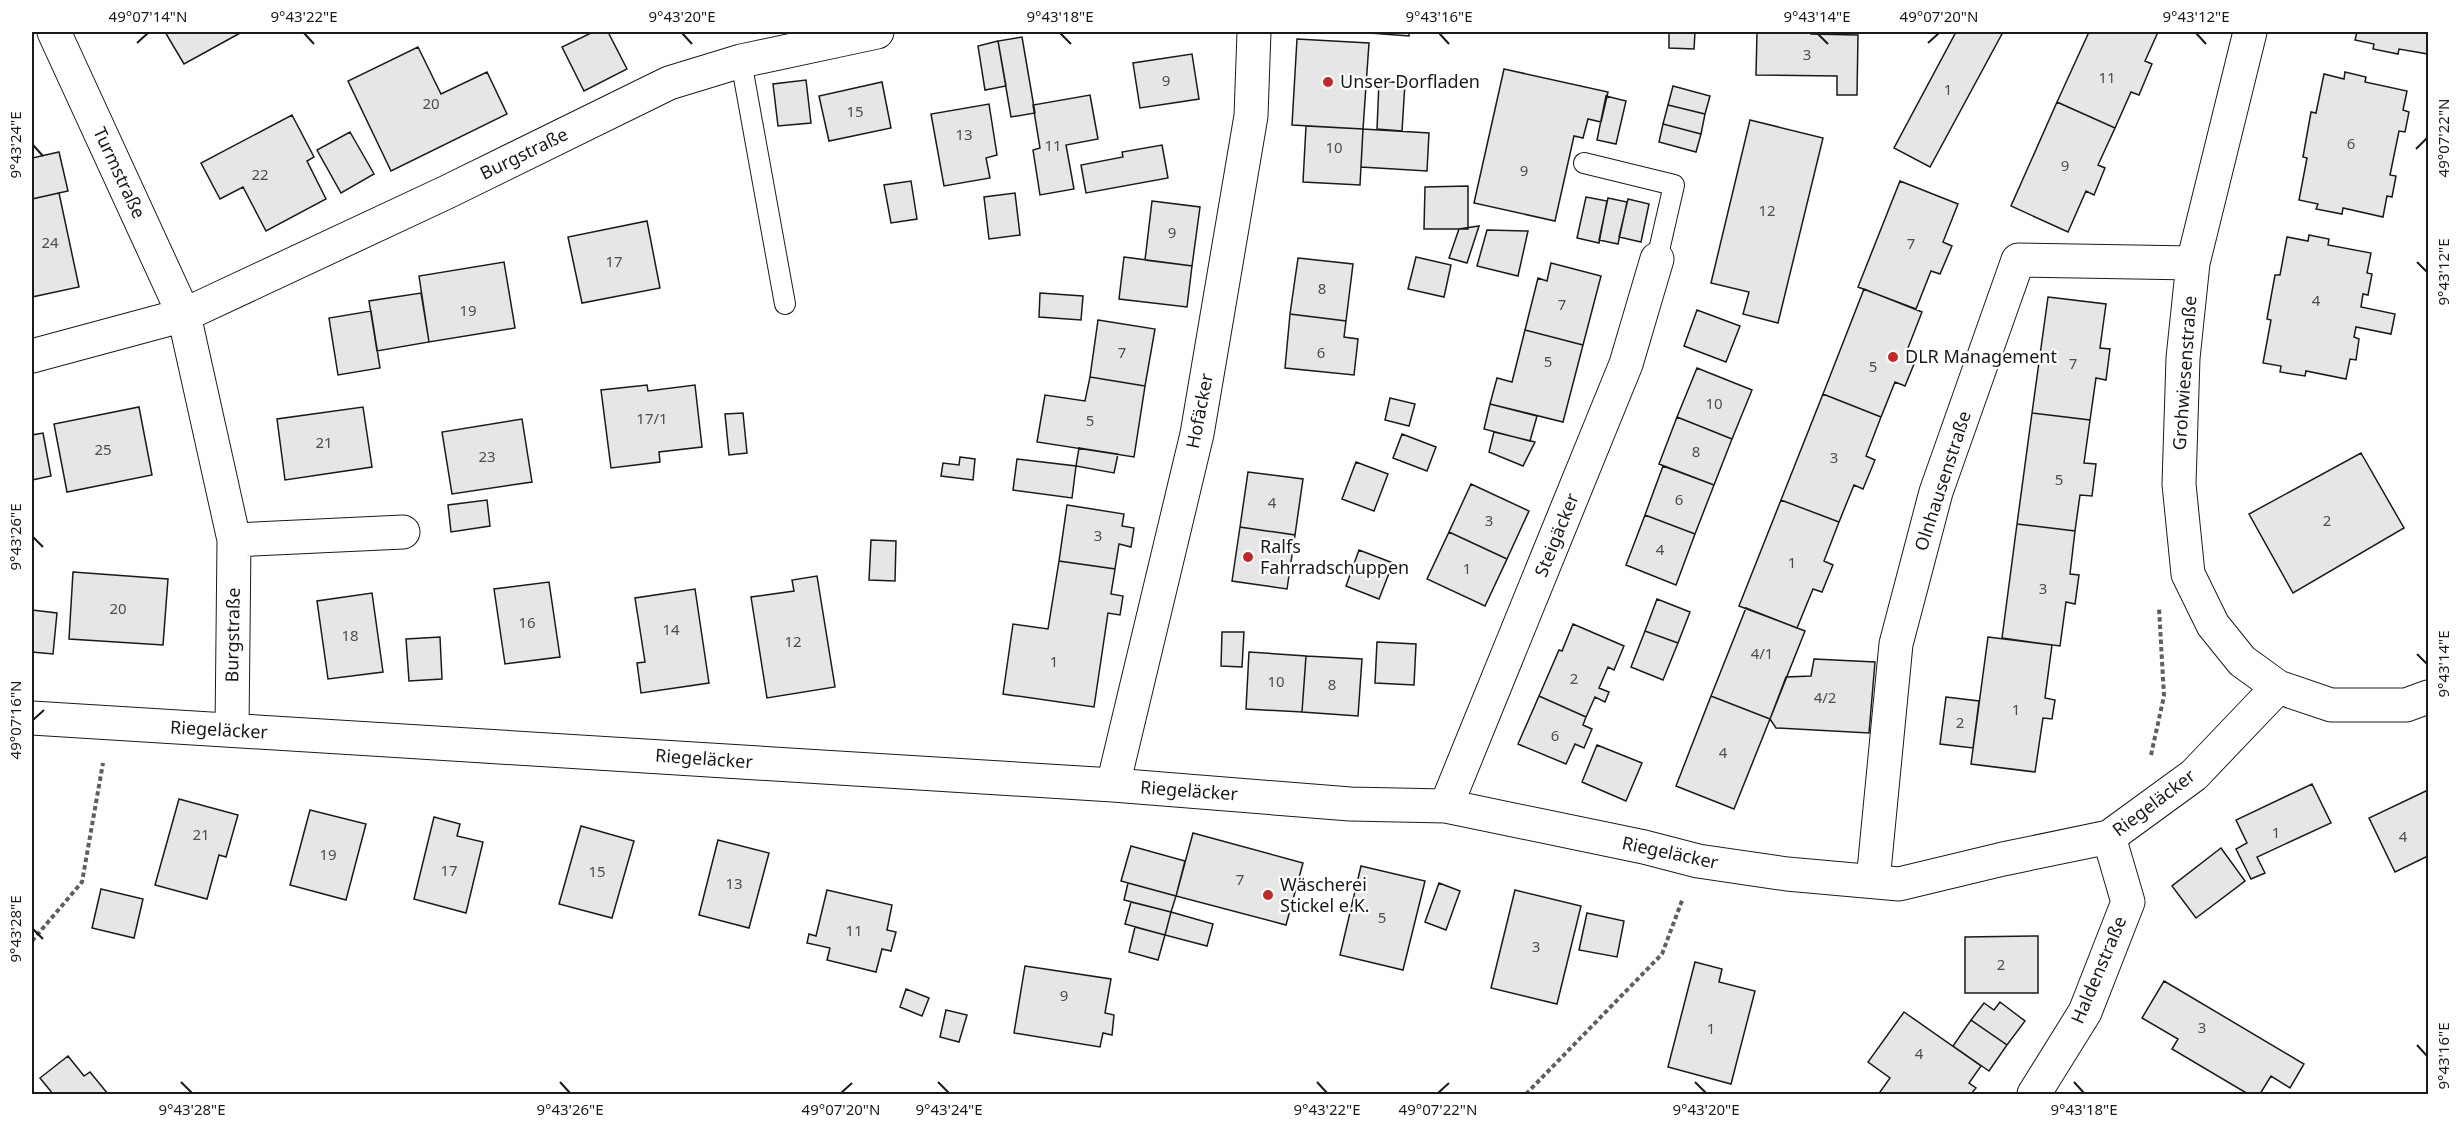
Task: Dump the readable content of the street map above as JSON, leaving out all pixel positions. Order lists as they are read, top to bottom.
{
  "streets": {
    "street": [
      "Burgstraße",
      "Turmstraße",
      "Grohwiesenstraße",
      "Hofäcker",
      "Olnhausenstraße",
      "Steigäcker",
      "Riegeläcker",
      "Haldenstraße"
    ]
  },
  "crossings": [
    ["Burgstraße", "Turmstraße"],
    ["Burgstraße", "Riegeläcker"],
    ["Grohwiesenstraße", "Olnhausenstraße"],
    ["Grohwiesenstraße", "Riegeläcker"],
    ["Hofäcker", "Riegeläcker"],
    ["Olnhausenstraße", "Riegeläcker"],
    ["Steigäcker", "Riegeläcker"],
    ["Riegeläcker", "Haldenstraße"]
  ],
  "places": [
    "Unser Dorfladen",
    "DLR Management",
    "Ralfs Fahrradschuppen",
    "Wäscherei Stickel e.K."
  ],
  "house_numbers": [
    "3",
    "11",
    "9",
    "1",
    "20",
    "15",
    "13",
    "6",
    "11",
    "10",
    "9",
    "9",
    "22",
    "12",
    "9",
    "24",
    "7",
    "17",
    "8",
    "4",
    "7",
    "19",
    "7",
    "6",
    "5",
    "7",
    "5",
    "10",
    "17/1",
    "5",
    "21",
    "25",
    "8",
    "23",
    "3",
    "5",
    "6",
    "4",
    "3",
    "2",
    "3",
    "4",
    "1",
    "1",
    "3",
    "20",
    "16",
    "14",
    "18",
    "12",
    "4/1",
    "1",
    "2",
    "10",
    "8",
    "4/2",
    "1",
    "2",
    "6",
    "4",
    "1",
    "21",
    "4",
    "19",
    "17",
    "15",
    "7",
    "13",
    "5",
    "11",
    "3",
    "2",
    "9",
    "3",
    "1",
    "4"
  ],
  "coordinates": [
    "49°07'14\"N",
    "9°43'22\"E",
    "9°43'20\"E",
    "9°43'18\"E",
    "9°43'16\"E",
    "9°43'14\"E",
    "49°07'20\"N",
    "9°43'12\"E",
    "49°07'22\"N",
    "9°43'24\"E",
    "9°43'26\"E",
    "49°07'16\"N",
    "9°43'28\"E"
  ]
}
